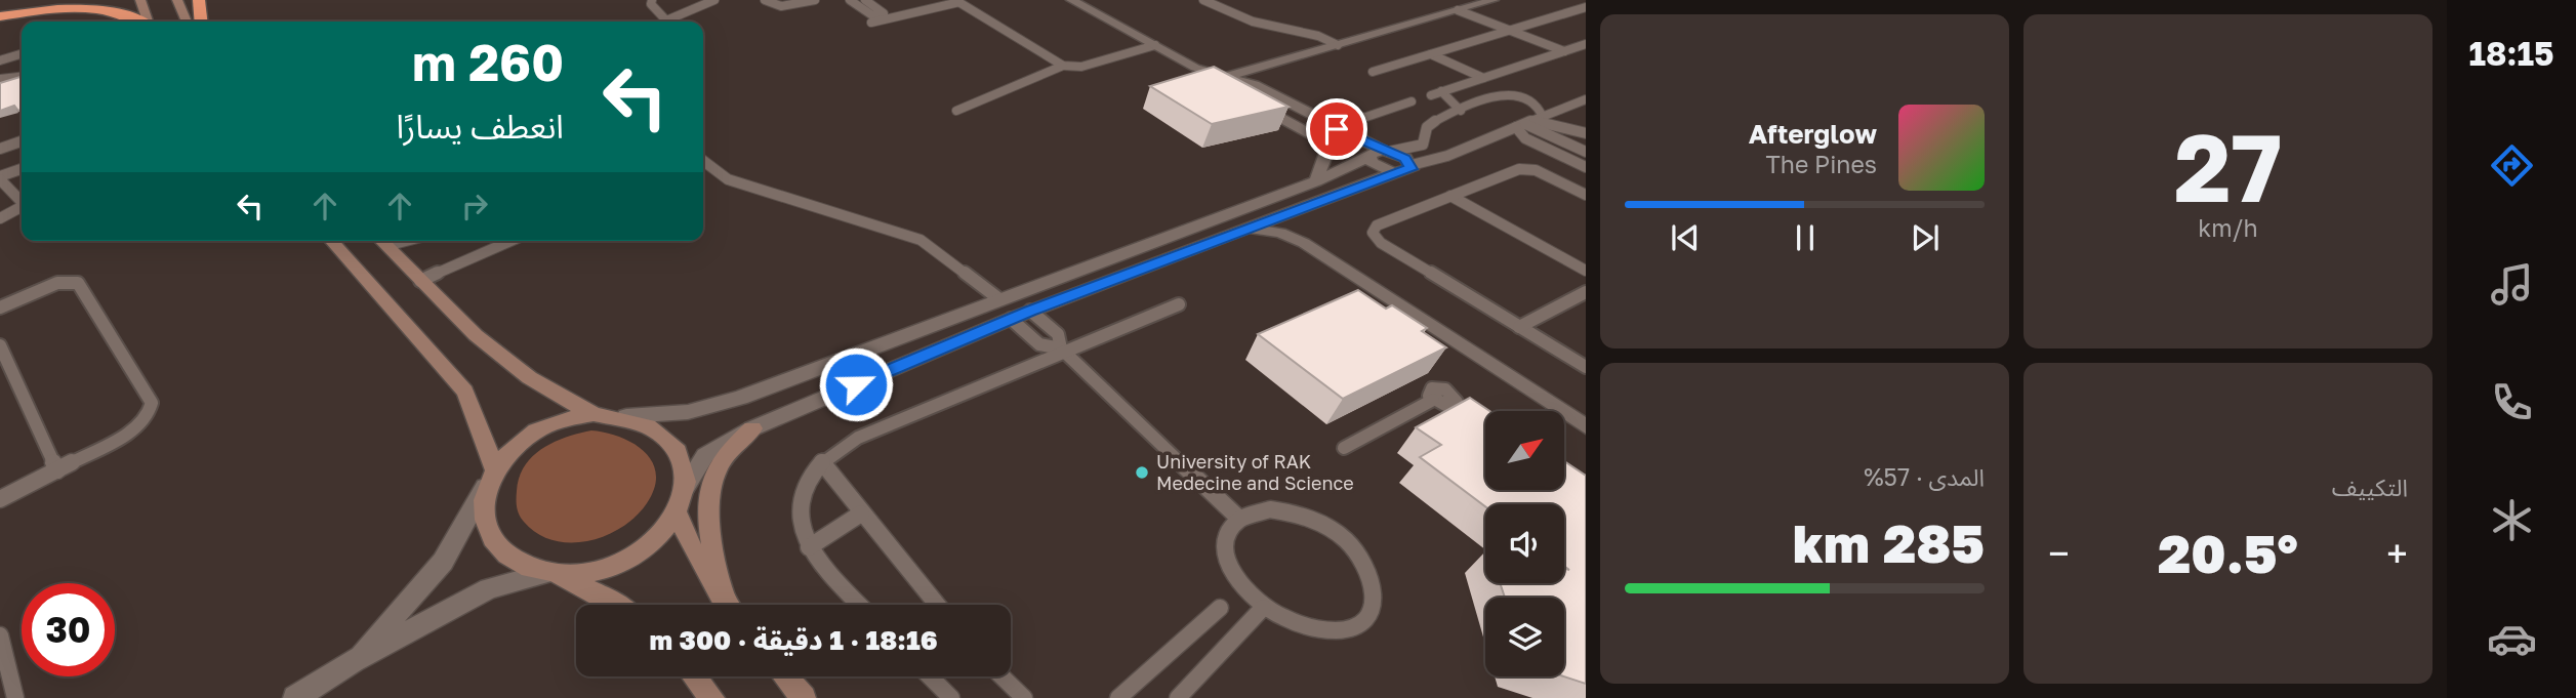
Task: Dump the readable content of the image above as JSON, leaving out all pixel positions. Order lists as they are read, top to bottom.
{
  "places": ["University of RAK Medecine and Science"],
  "north": "top right",
  "page": {
    "tabs": "18:15",
    "tile": [
      ["27", "km/h"],
      "التكييف",
      ["المدى · 57%", "285 km"]
    ],
    "turn": ["260 m", "انعطف يسارًا"],
    "song": ["Afterglow", "The Pines"],
    "heat": ["−", "20.5°", "+"],
    "limit": "30",
    "trip": "18:16 · 1 دقيقة · 300 m"
  }
}
